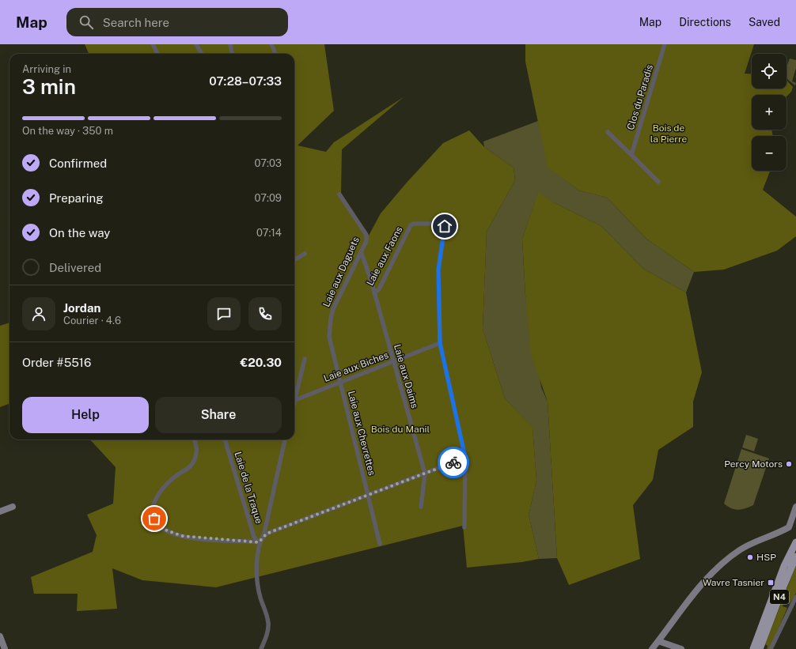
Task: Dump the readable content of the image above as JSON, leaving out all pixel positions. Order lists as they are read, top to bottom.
{
  "streets": {
    "main road": ["N4"],
    "street": [
      "Clos du Paradis",
      "Laie aux Faons",
      "Laie aux Daguets",
      "Laie aux Biches",
      "Laie aux Daims",
      "Laie aux Chevrettes",
      "Laie de la Traque"
    ]
  },
  "crossings": [
    ["Laie aux Faons", "Laie aux Biches"],
    ["Laie aux Faons", "Laie aux Daims"],
    ["Laie aux Daguets", "Laie aux Daims"],
    ["Laie aux Daguets", "Laie aux Chevrettes"],
    ["Laie aux Biches", "Laie aux Daims"],
    ["Laie aux Biches", "Laie aux Chevrettes"]
  ],
  "parks": ["Bois de la Pierre", "Bois du Manil"],
  "places": {
    "other": ["Percy Motors", "HSP"],
    "transit": ["Wavre Tasnier"]
  },
  "page": {
    "header": "Map",
    "search": "Search here",
    "nav": ["Map", "Directions", "Saved"],
    "map_buttons": ["+", "−"],
    "heading": ["3 min", "Arriving in", "07:28–07:33"],
    "panel": [
      "Jordan",
      "Courier · 4.6",
      "Order #5516",
      "€20.30"
    ],
    "bar": "On the way · 350 m",
    "list": [
      ["Confirmed", "07:03"],
      ["Preparing", "07:09"],
      ["On the way", "07:14"],
      "Delivered"
    ],
    "buttons": ["Help", "Share"]
  }
}
